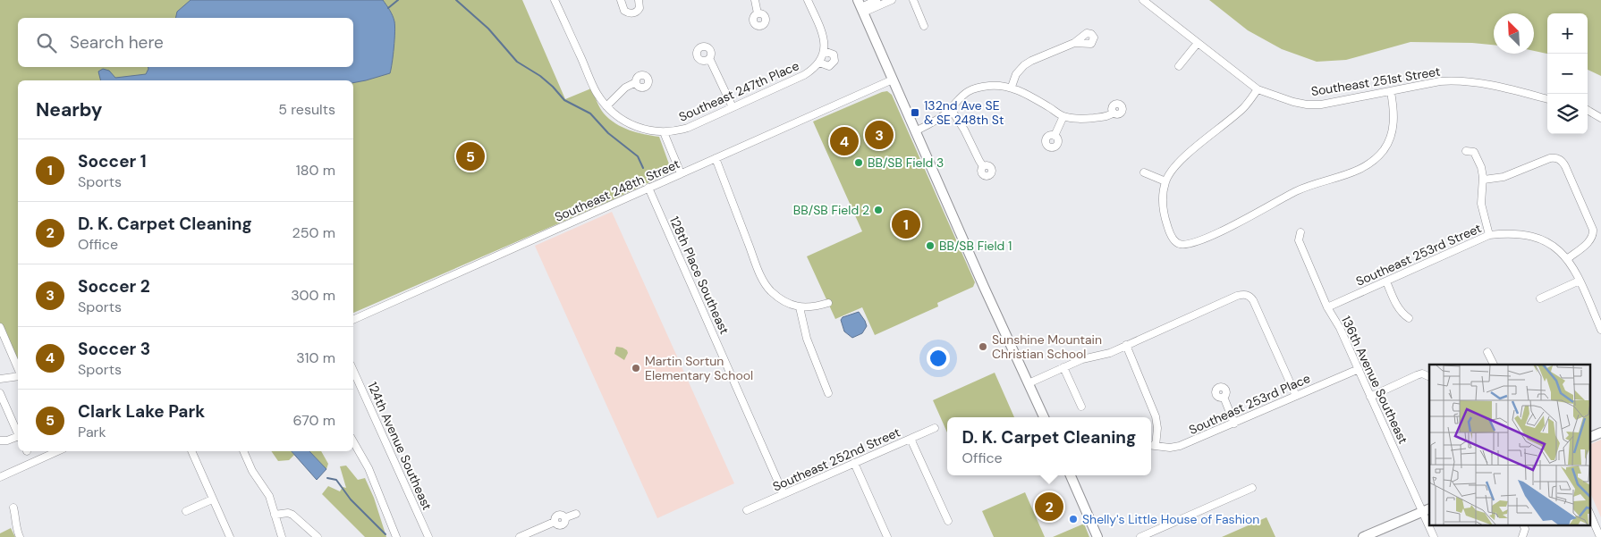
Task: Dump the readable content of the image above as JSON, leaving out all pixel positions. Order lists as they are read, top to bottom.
{
  "streets": {
    "street": [
      "Southeast 251st Street",
      "Southeast 247th Place",
      "Southeast 248th Street",
      "Southeast 253rd Street",
      "128th Place Southeast",
      "136th Avenue Southeast",
      "Southeast 253rd Place",
      "124th Avenue Southeast",
      "Southeast 252nd Street"
    ]
  },
  "crossings": [
    ["Southeast 248th Street", "128th Place Southeast"],
    ["Southeast 253rd Street", "136th Avenue Southeast"],
    ["128th Place Southeast", "Southeast 252nd Street"],
    ["136th Avenue Southeast", "Southeast 253rd Place"]
  ],
  "places": {
    "transit": ["132nd Ave SE & SE 248th St"],
    "other": [
      "BB/SB Field 3",
      "BB/SB Field 2",
      "BB/SB Field 1",
      "Sunshine Mountain Christian School",
      "Martin Sortun Elementary School",
      "Shelly's Little House of Fashion"
    ]
  },
  "north": "top left",
  "page": {
    "map_buttons": ["+", "−"],
    "search": "Search here",
    "heading": ["Nearby", "5 results"],
    "pins": [
      "3",
      "4",
      "5",
      "1",
      "2"
    ],
    "list": [
      {
        "mark": "1",
        "name": "Soccer 1",
        "note": "Sports",
        "value": "180 m"
      },
      {
        "mark": "2",
        "name": "D. K. Carpet Cleaning",
        "note": "Office",
        "value": "250 m"
      },
      {
        "mark": "3",
        "name": "Soccer 2",
        "note": "Sports",
        "value": "300 m"
      },
      {
        "mark": "4",
        "name": "Soccer 3",
        "note": "Sports",
        "value": "310 m"
      },
      {
        "mark": "5",
        "name": "Clark Lake Park",
        "note": "Park",
        "value": "670 m"
      }
    ],
    "popup": ["D. K. Carpet Cleaning", "Office"]
  }
}
